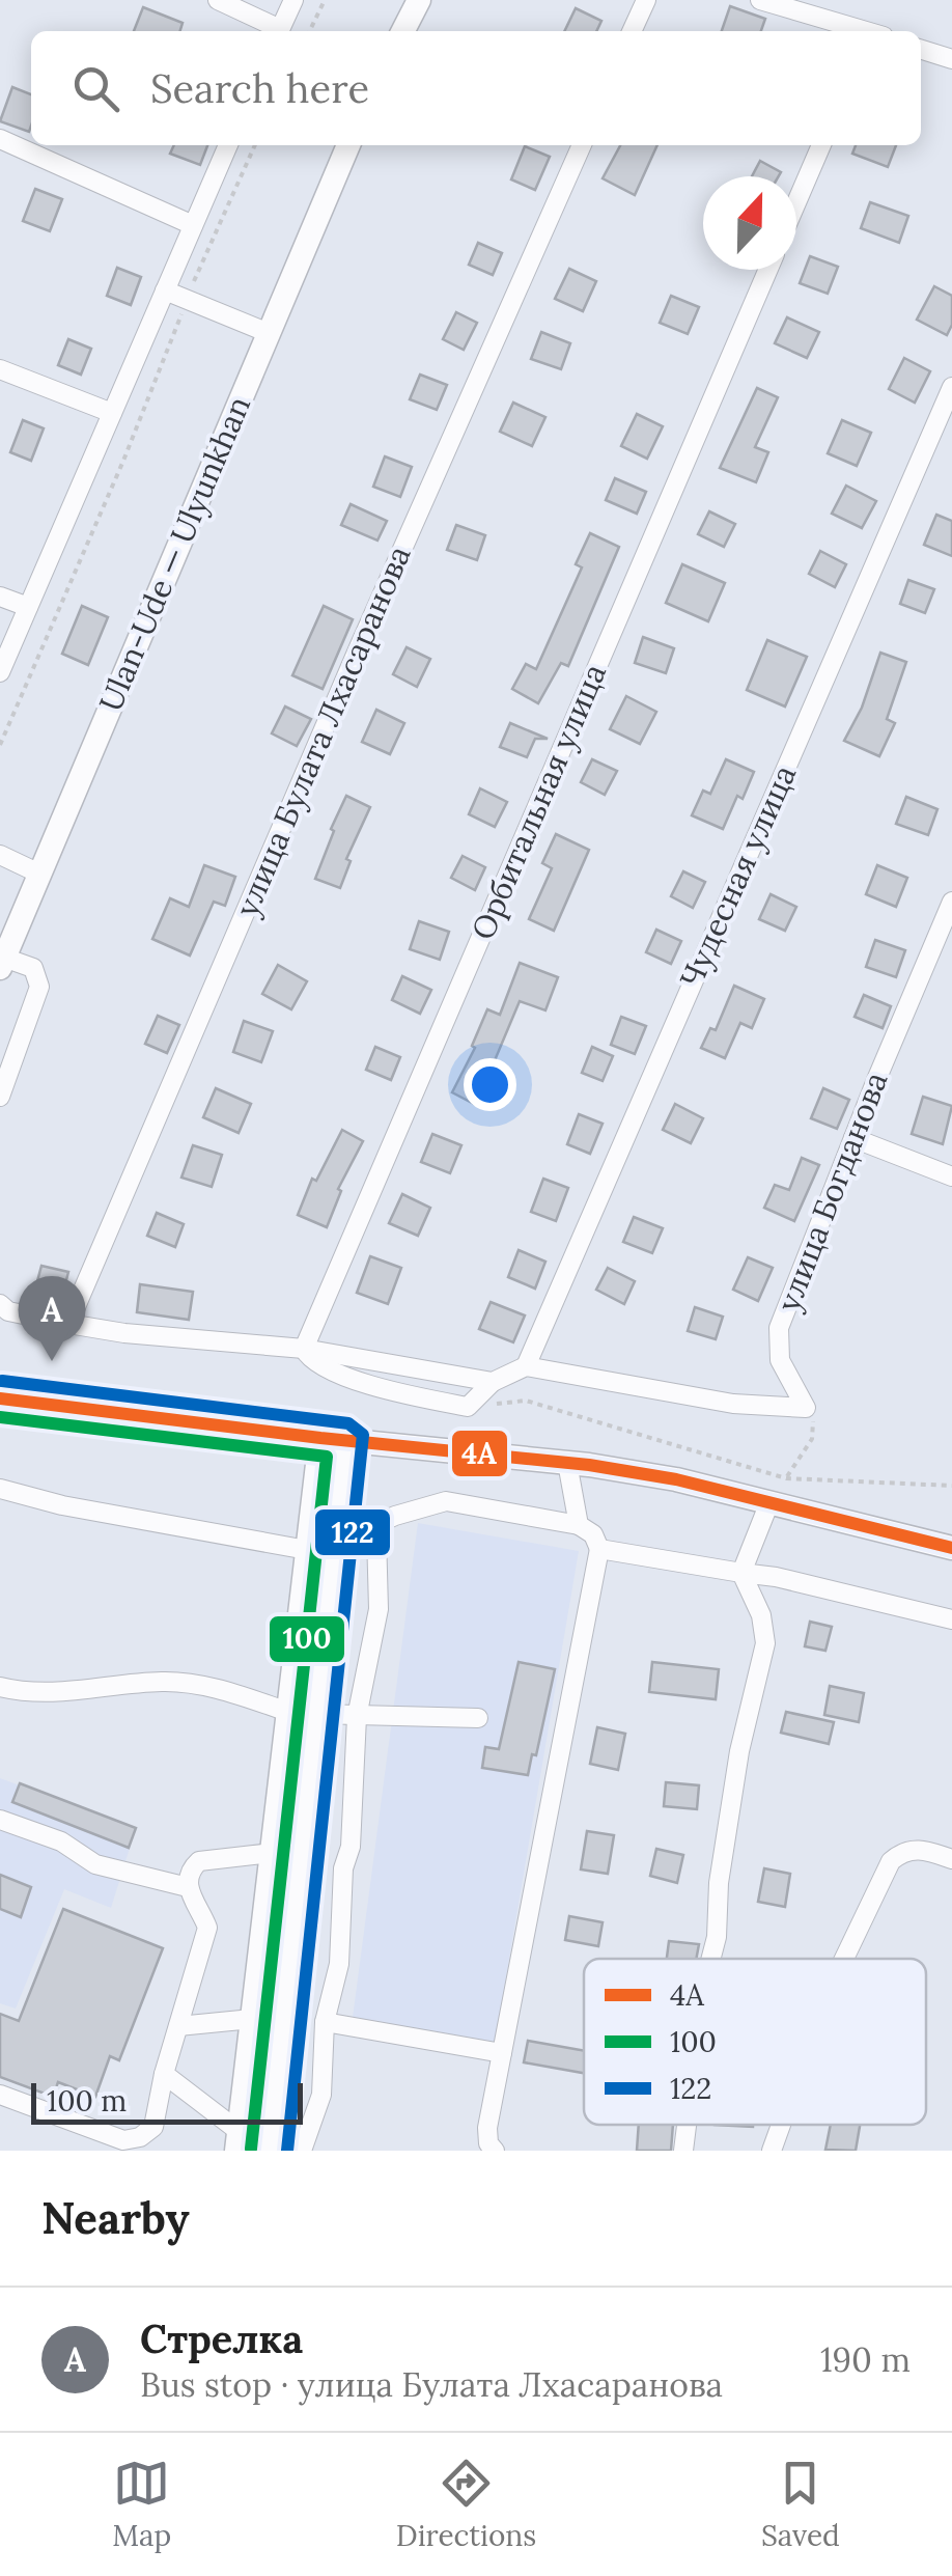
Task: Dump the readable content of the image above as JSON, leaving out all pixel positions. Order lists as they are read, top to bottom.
{
  "streets": {
    "main road": ["Ulan-Ude — Ulyunkhan"],
    "street": [
      "улица Булата Лхасаранова",
      "Орбитальная улица",
      "Чудесная улица",
      "улица Богданова"
    ]
  },
  "lines": ["transit line 122", "transit line 4А", "transit line 100"],
  "legend": ["4А", "100", "122"],
  "scale_bar": "100 m",
  "north": "top",
  "page": {
    "search": "Search here",
    "pins": "A",
    "scale": "100 m",
    "heading": "Nearby",
    "list": [
      {
        "mark": "A",
        "name": "Стрелка",
        "note": "Bus stop · улица Булата Лхасаранова",
        "value": "190 m"
      }
    ],
    "nav": ["Map", "Directions", "Saved"]
  }
}
